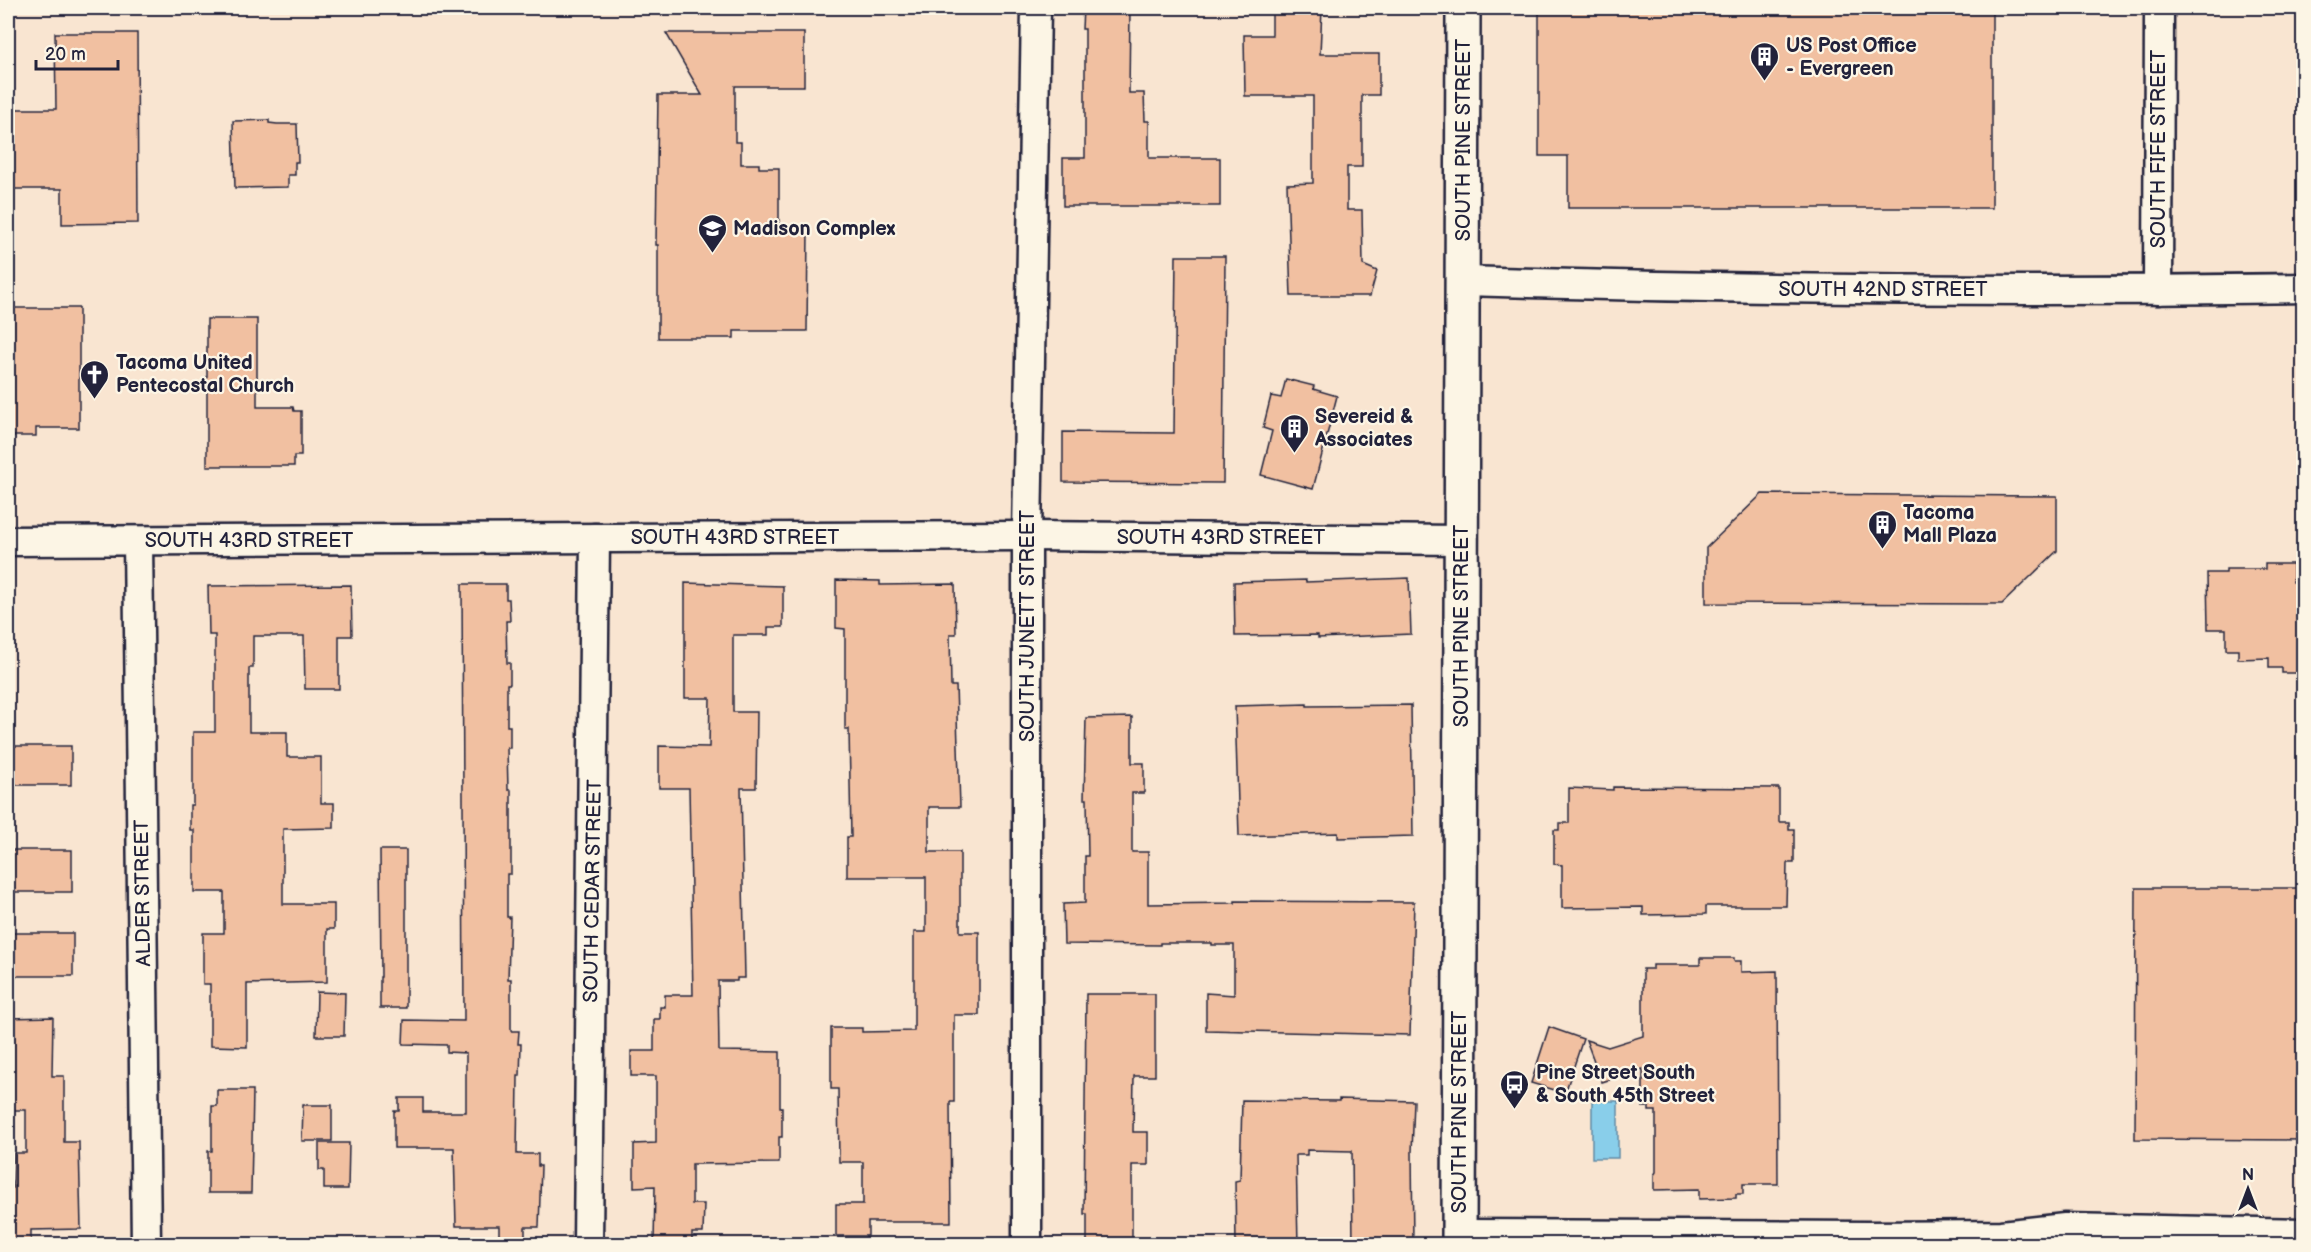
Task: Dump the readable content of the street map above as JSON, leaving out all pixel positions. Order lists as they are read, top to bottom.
{
  "streets": {
    "main road": ["SOUTH PINE STREET"],
    "street": [
      "SOUTH FIFE STREET",
      "SOUTH 42ND STREET",
      "SOUTH 43RD STREET",
      "SOUTH JUNETT STREET",
      "SOUTH CEDAR STREET",
      "ALDER STREET"
    ]
  },
  "crossings": [
    ["SOUTH PINE STREET", "SOUTH 42ND STREET"],
    ["SOUTH PINE STREET", "SOUTH 43RD STREET"],
    ["SOUTH FIFE STREET", "SOUTH 42ND STREET"],
    ["SOUTH 43RD STREET", "SOUTH JUNETT STREET"],
    ["SOUTH 43RD STREET", "SOUTH CEDAR STREET"],
    ["SOUTH 43RD STREET", "ALDER STREET"]
  ],
  "places": {
    "building": ["US Post Office - Evergreen", "Severeid & Associates", "Tacoma Mall Plaza"],
    "school or university": ["Madison Complex"],
    "church": ["Tacoma United Pentecostal Church"],
    "bus stop": ["Pine Street South & South 45th Street"]
  },
  "scale_bar": "20 m",
  "north": "top"
}
